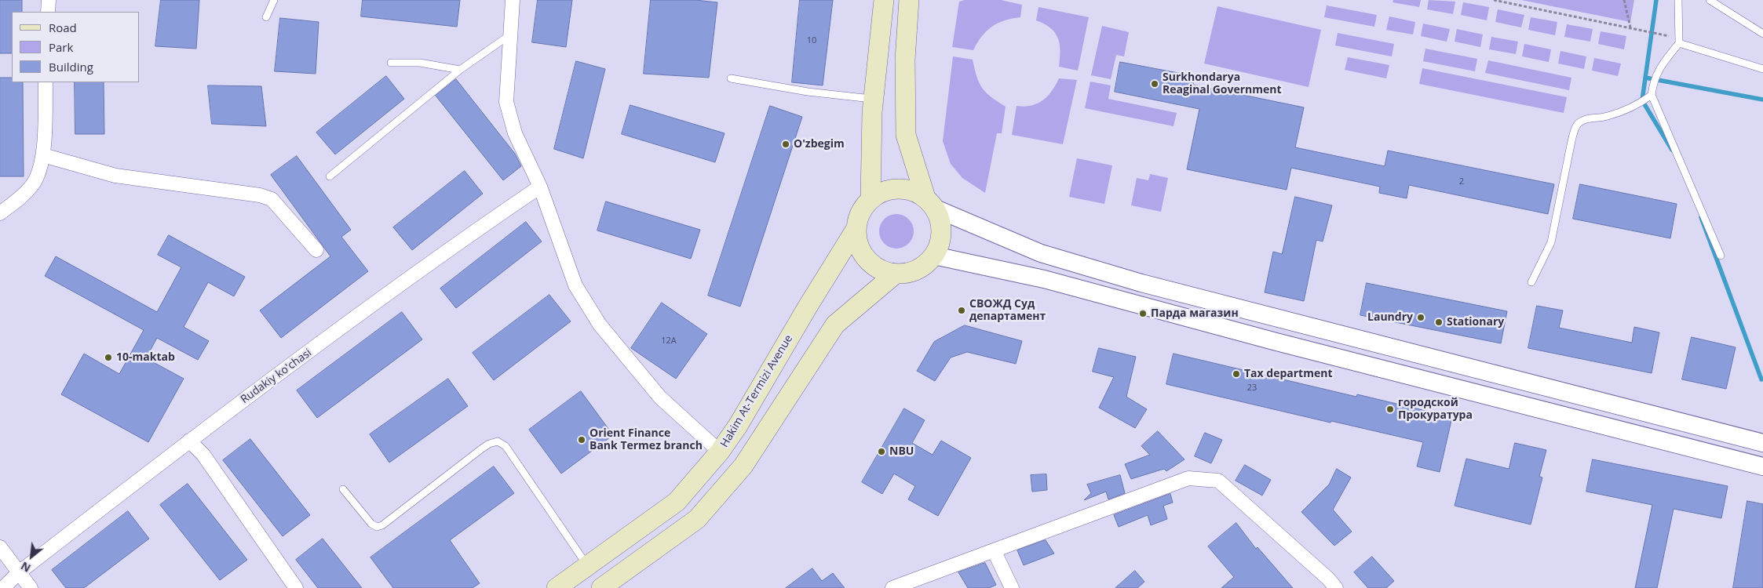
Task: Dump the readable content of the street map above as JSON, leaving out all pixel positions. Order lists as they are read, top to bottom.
{
  "streets": {
    "main road": ["Hakim At-Termizi Avenue"],
    "street": ["Rudakiy ko'chasi"]
  },
  "places": [
    "Surkhondarya Reaginal Government",
    "O'zbegim",
    "СВОЖД Суд департамент",
    "Парда магазин",
    "Laundry",
    "Stationary",
    "10-maktab",
    "Tax department",
    "городской Прокуратура",
    "Orient Finance Bank Termez branch",
    "NBU"
  ],
  "house_numbers": [
    "10",
    "2",
    "12A",
    "23"
  ],
  "legend": ["Road", "Park", "Building"],
  "north": "bottom left"
}
